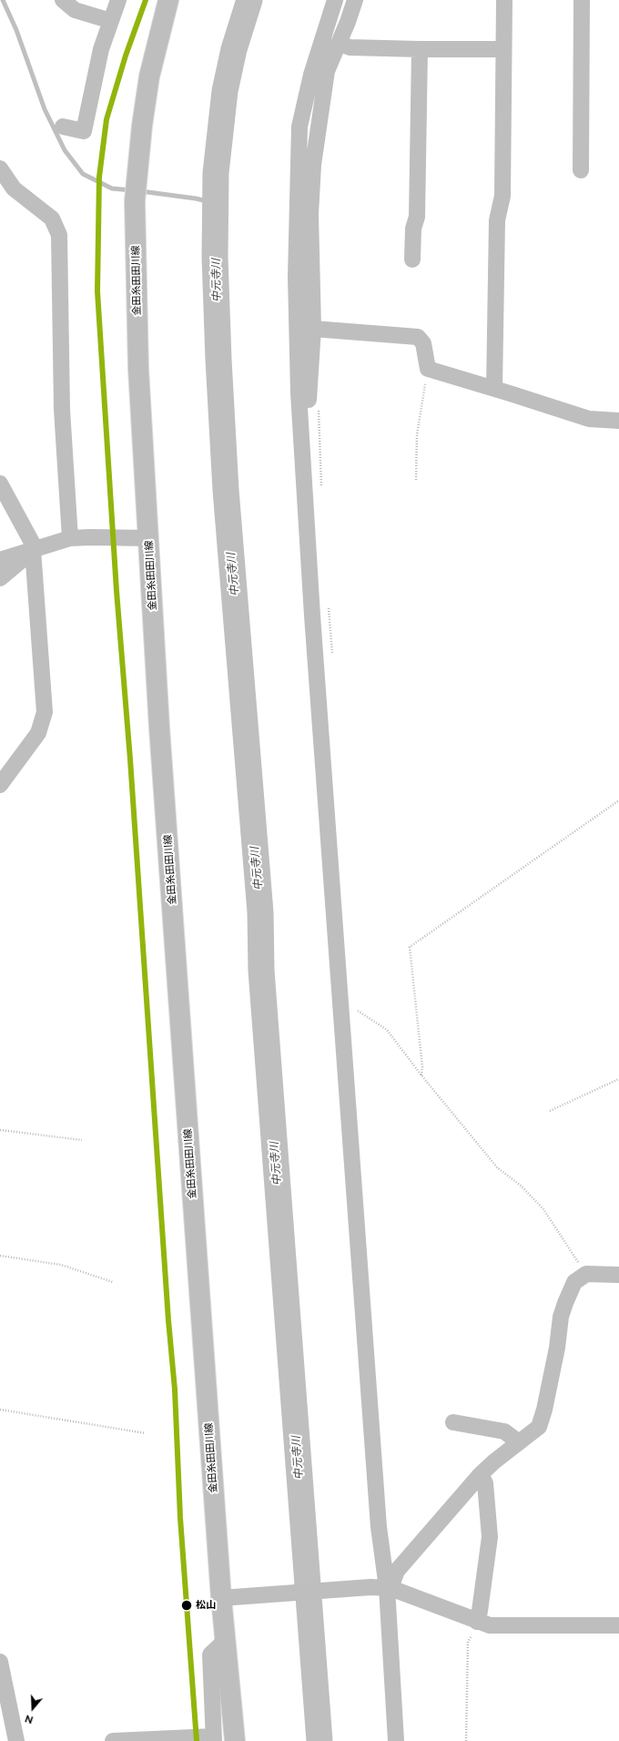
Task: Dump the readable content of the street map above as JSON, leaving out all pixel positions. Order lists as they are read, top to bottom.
{
  "streets": {
    "main road": ["金田糸田田川線"]
  },
  "water": ["中元寺川"],
  "places": ["松山"],
  "north": "bottom"
}
